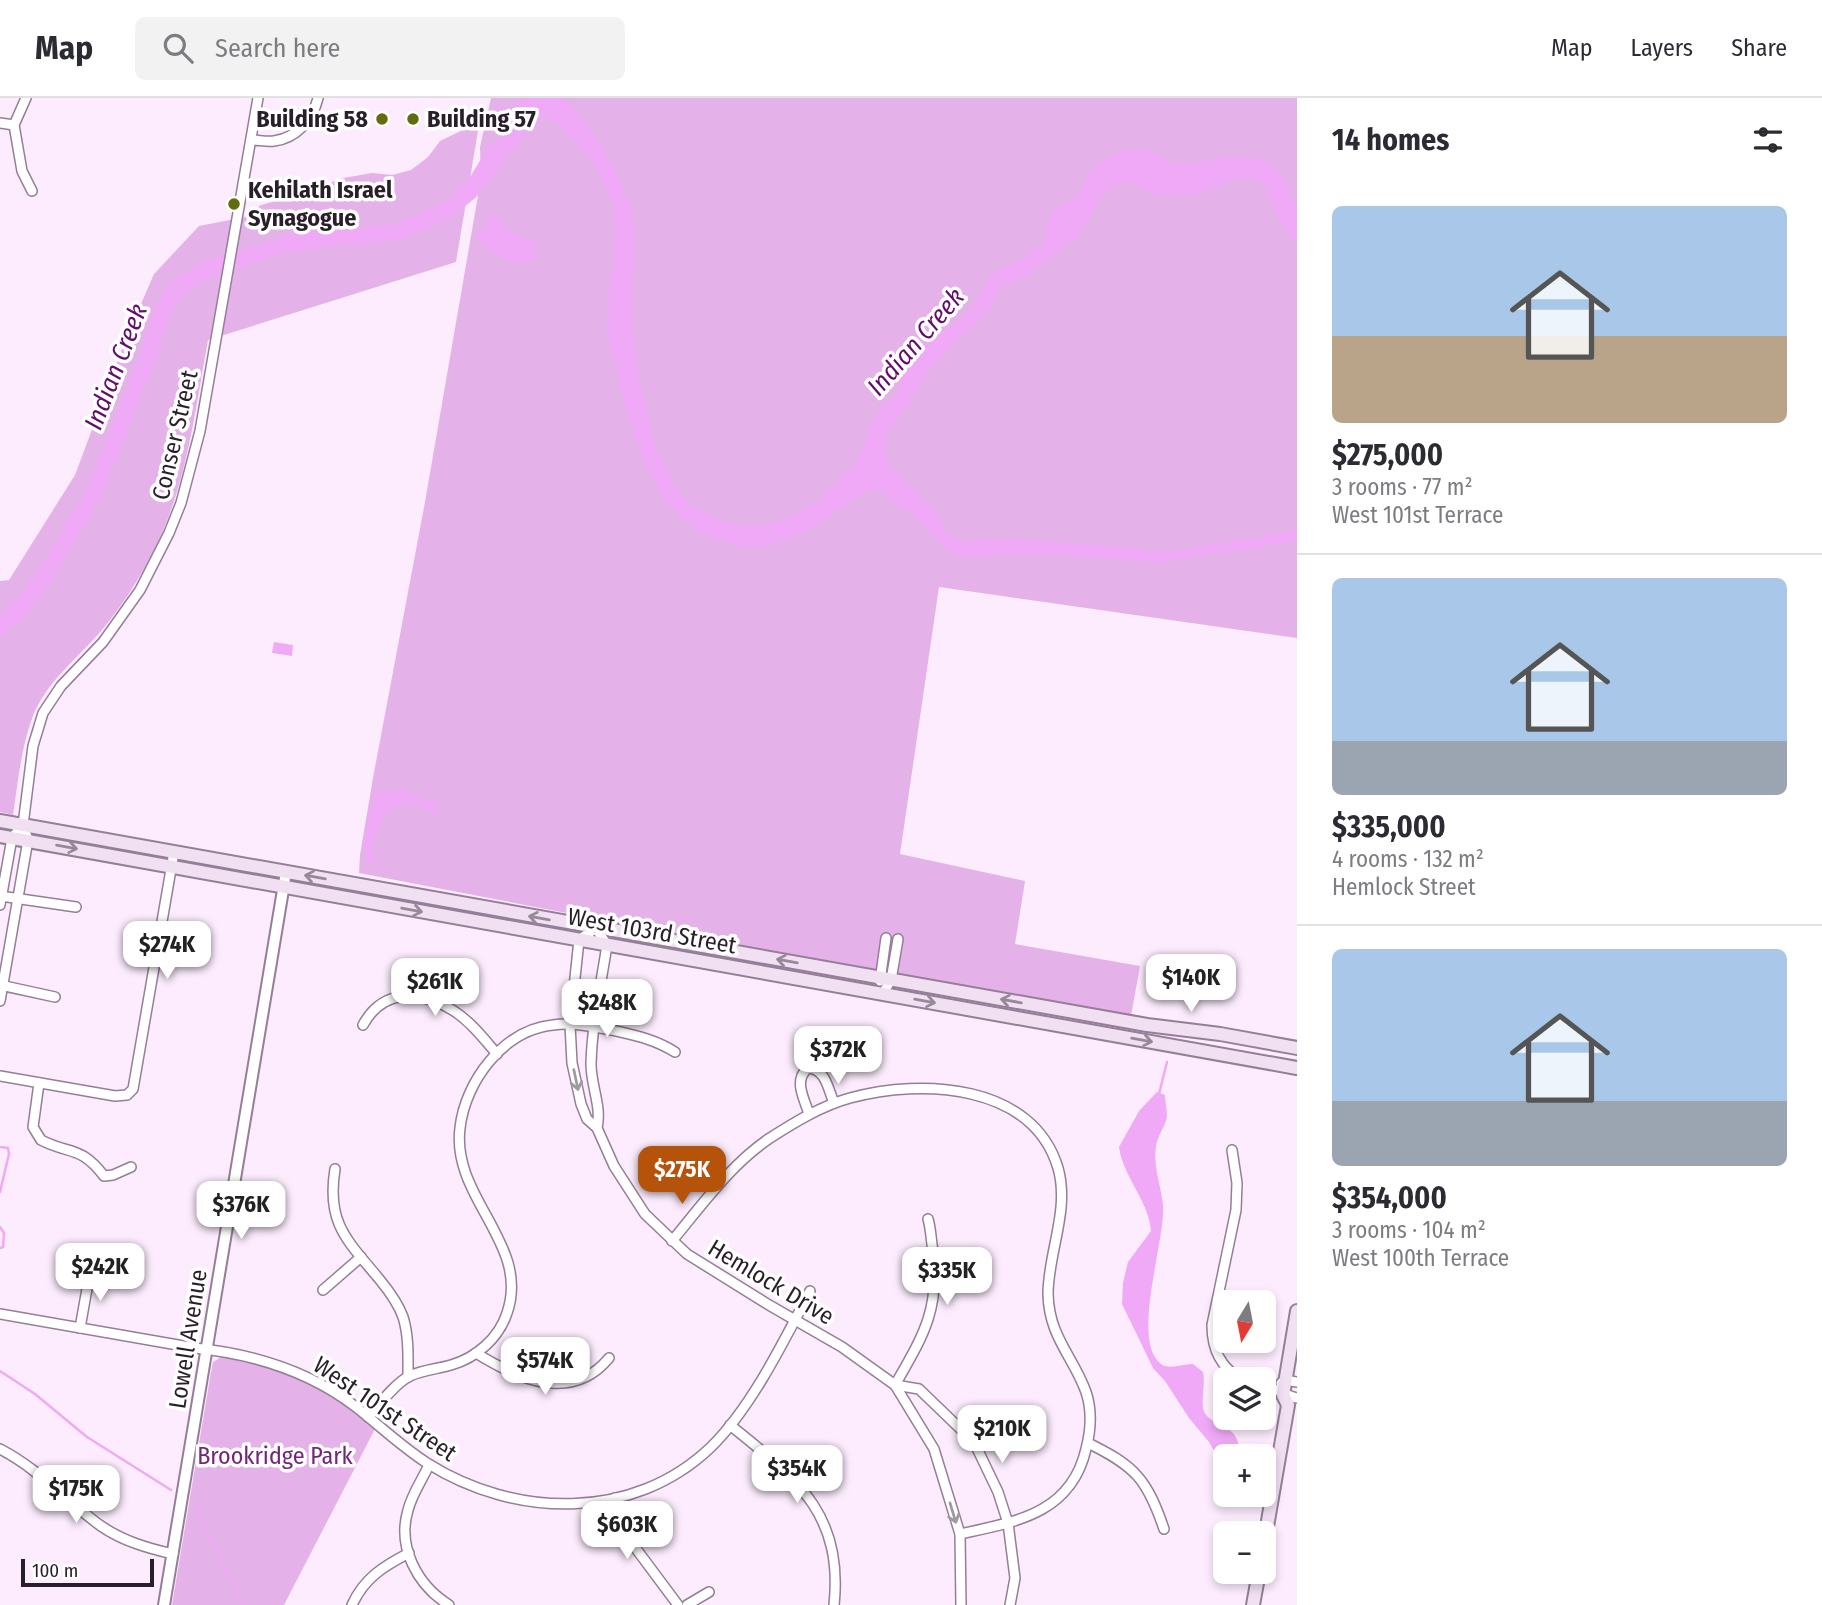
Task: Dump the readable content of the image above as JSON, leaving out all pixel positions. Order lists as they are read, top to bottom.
{
  "streets": {
    "main road": ["West 103rd Street"],
    "street": [
      "Conser Street",
      "Hemlock Drive",
      "Lowell Avenue",
      "West 101st Street"
    ]
  },
  "crossings": [
    ["Conser Street", "West 103rd Street"],
    ["West 103rd Street", "Hemlock Drive"],
    ["West 103rd Street", "Lowell Avenue"],
    ["Hemlock Drive", "West 101st Street"],
    ["Lowell Avenue", "West 101st Street"]
  ],
  "water": ["Indian Creek"],
  "parks": ["Brookridge Park"],
  "places": ["Building 58", "Building 57", "Kehilath Israel Synagogue"],
  "scale_bar": "100 m",
  "north": "bottom",
  "page": {
    "header": "Map",
    "search": "Search here",
    "nav": ["Map", "Layers", "Share"],
    "heading": "14 homes",
    "list": [
      {
        "name": "$275,000",
        "note": "3 rooms · 77 m² · West 101st Terrace"
      },
      {
        "name": "$335,000",
        "note": "4 rooms · 132 m² · Hemlock Street"
      },
      {
        "name": "$354,000",
        "note": "3 rooms · 104 m² · West 100th Terrace"
      }
    ],
    "price": [
      "$274K",
      "$140K",
      "$261K",
      "$248K",
      "$372K",
      "$275K",
      "$376K",
      "$242K",
      "$335K",
      "$574K",
      "$210K",
      "$354K",
      "$175K",
      "$603K"
    ],
    "map_buttons": ["+", "−"],
    "scale": "100 m"
  }
}
